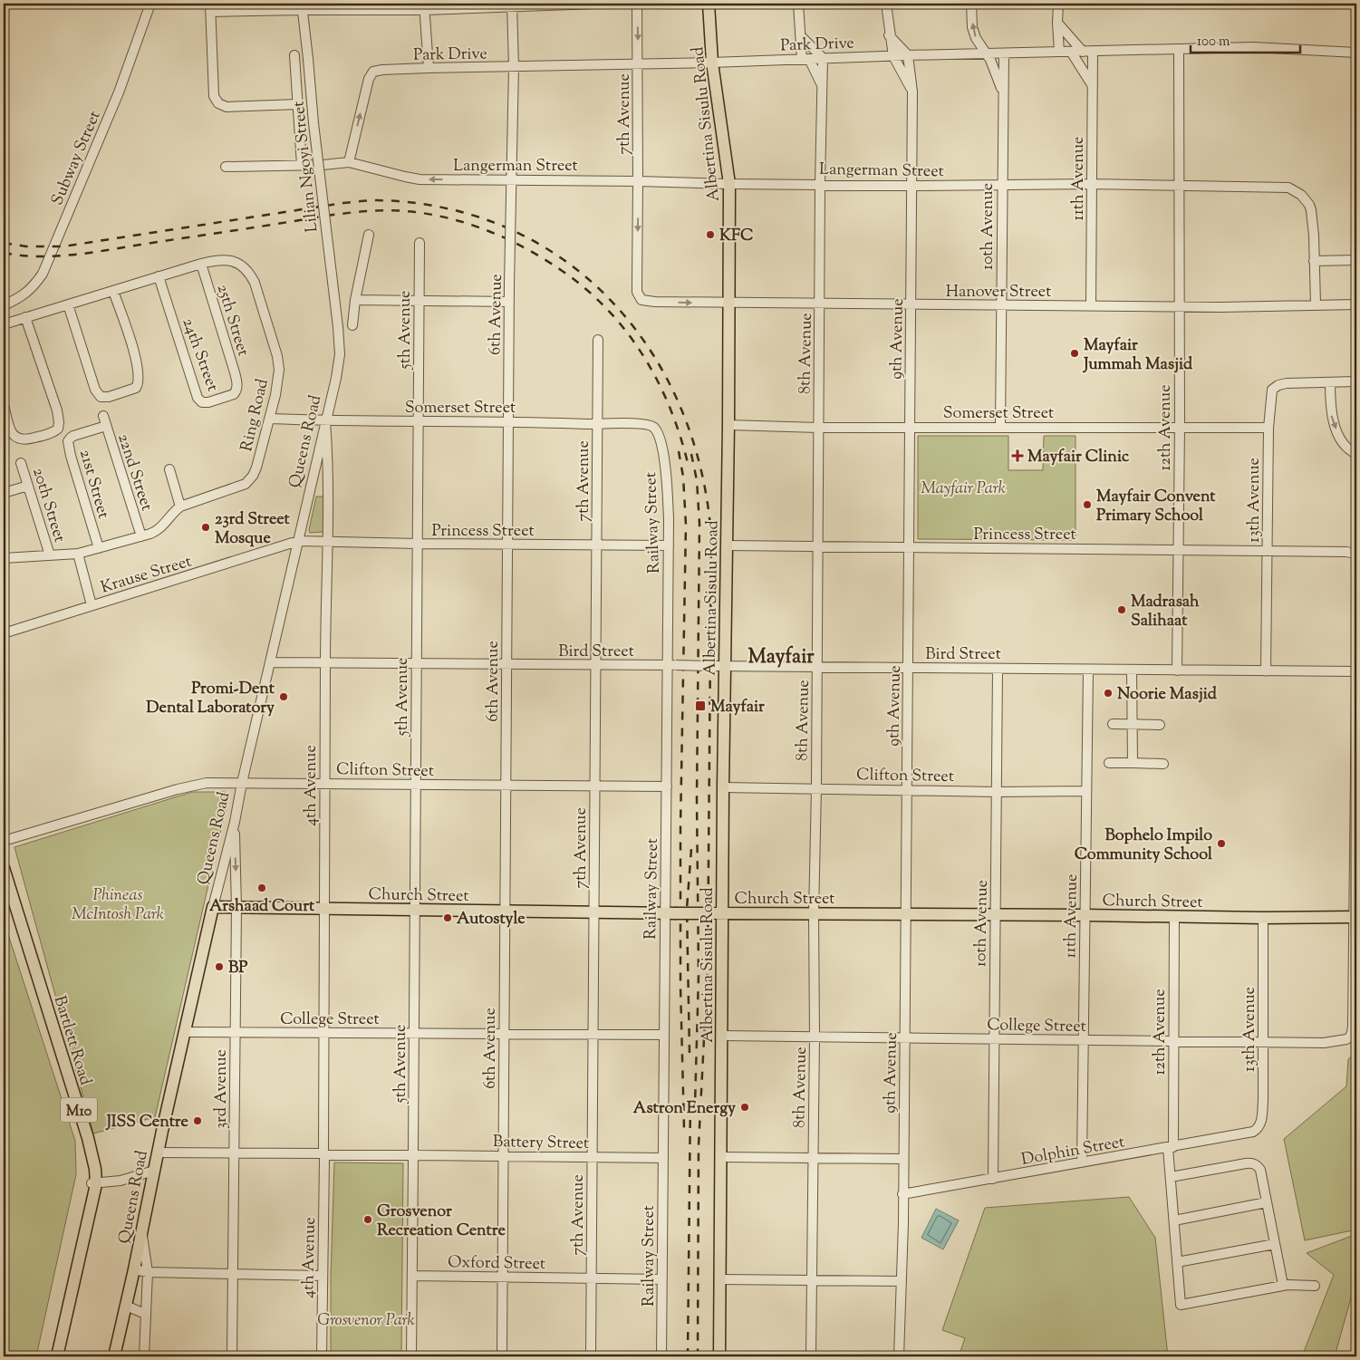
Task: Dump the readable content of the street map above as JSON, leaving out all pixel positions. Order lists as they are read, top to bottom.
{
  "streets": {
    "main road": [
      "Albertina Sisulu Road",
      "Queens Road",
      "Church Street",
      "Bartlett Road",
      "M10"
    ],
    "street": [
      "Park Drive",
      "7th Avenue",
      "Subway Street",
      "Langerman Street",
      "Lilian Ngoyi Street",
      "11th Avenue",
      "10th Avenue",
      "Hanover Street",
      "6th Avenue",
      "25th Street",
      "5th Avenue",
      "9th Avenue",
      "8th Avenue",
      "24th Street",
      "Somerset Street",
      "Ring Road",
      "12th Avenue",
      "22nd Street",
      "21st Street",
      "13th Avenue",
      "20th Street",
      "Railway Street",
      "Princess Street",
      "Krause Street",
      "Bird Street",
      "Clifton Street",
      "4th Avenue",
      "College Street",
      "3rd Avenue",
      "Battery Street",
      "Dolphin Street",
      "Oxford Street"
    ]
  },
  "crossings": [
    ["Park Drive", "7th Avenue"],
    ["Park Drive", "Albertina Sisulu Road"],
    ["Park Drive", "Langerman Street"],
    ["Park Drive", "11th Avenue"],
    ["Park Drive", "10th Avenue"],
    ["Park Drive", "6th Avenue"],
    ["Park Drive", "9th Avenue"],
    ["Park Drive", "8th Avenue"],
    ["Park Drive", "12th Avenue"],
    ["7th Avenue", "Langerman Street"],
    ["7th Avenue", "Hanover Street"],
    ["7th Avenue", "Somerset Street"],
    ["7th Avenue", "Princess Street"],
    ["7th Avenue", "Bird Street"],
    ["7th Avenue", "Clifton Street"],
    ["7th Avenue", "Church Street"],
    ["7th Avenue", "College Street"],
    ["7th Avenue", "Battery Street"],
    ["7th Avenue", "Oxford Street"],
    ["Albertina Sisulu Road", "Langerman Street"],
    ["Albertina Sisulu Road", "Hanover Street"],
    ["Albertina Sisulu Road", "Somerset Street"],
    ["Albertina Sisulu Road", "Princess Street"],
    ["Albertina Sisulu Road", "Bird Street"],
    ["Albertina Sisulu Road", "Clifton Street"],
    ["Albertina Sisulu Road", "Church Street"],
    ["Albertina Sisulu Road", "College Street"],
    ["Langerman Street", "11th Avenue"],
    ["Langerman Street", "10th Avenue"],
    ["Langerman Street", "Hanover Street"],
    ["Langerman Street", "6th Avenue"],
    ["Langerman Street", "9th Avenue"],
    ["Langerman Street", "8th Avenue"],
    ["Langerman Street", "12th Avenue"],
    ["Lilian Ngoyi Street", "Queens Road"],
    ["11th Avenue", "Hanover Street"],
    ["11th Avenue", "Bird Street"],
    ["11th Avenue", "Clifton Street"],
    ["11th Avenue", "Church Street"],
    ["11th Avenue", "College Street"],
    ["11th Avenue", "Dolphin Street"],
    ["10th Avenue", "Hanover Street"],
    ["10th Avenue", "Somerset Street"],
    ["10th Avenue", "Bird Street"],
    ["10th Avenue", "Clifton Street"],
    ["10th Avenue", "Church Street"],
    ["10th Avenue", "College Street"],
    ["10th Avenue", "Dolphin Street"],
    ["Hanover Street", "9th Avenue"],
    ["Hanover Street", "8th Avenue"],
    ["Hanover Street", "12th Avenue"],
    ["6th Avenue", "Somerset Street"],
    ["6th Avenue", "Princess Street"],
    ["6th Avenue", "Bird Street"],
    ["6th Avenue", "Clifton Street"],
    ["6th Avenue", "Church Street"],
    ["6th Avenue", "College Street"],
    ["6th Avenue", "Battery Street"],
    ["6th Avenue", "Oxford Street"],
    ["25th Street", "24th Street"],
    ["25th Street", "Ring Road"],
    ["5th Avenue", "Somerset Street"],
    ["5th Avenue", "Princess Street"],
    ["5th Avenue", "Bird Street"],
    ["5th Avenue", "Clifton Street"],
    ["5th Avenue", "Church Street"],
    ["5th Avenue", "College Street"],
    ["5th Avenue", "Battery Street"],
    ["5th Avenue", "Oxford Street"],
    ["9th Avenue", "Somerset Street"],
    ["9th Avenue", "Princess Street"],
    ["9th Avenue", "Bird Street"],
    ["9th Avenue", "Clifton Street"],
    ["9th Avenue", "Church Street"],
    ["9th Avenue", "College Street"],
    ["9th Avenue", "Dolphin Street"],
    ["8th Avenue", "Somerset Street"],
    ["8th Avenue", "Princess Street"],
    ["8th Avenue", "Bird Street"],
    ["8th Avenue", "Clifton Street"],
    ["8th Avenue", "Church Street"],
    ["8th Avenue", "College Street"],
    ["24th Street", "Ring Road"],
    ["Somerset Street", "Ring Road"],
    ["Somerset Street", "12th Avenue"],
    ["Somerset Street", "Queens Road"],
    ["Somerset Street", "13th Avenue"],
    ["Somerset Street", "Railway Street"],
    ["Somerset Street", "4th Avenue"],
    ["Ring Road", "22nd Street"],
    ["Ring Road", "21st Street"],
    ["Ring Road", "20th Street"],
    ["12th Avenue", "Princess Street"],
    ["12th Avenue", "Bird Street"],
    ["12th Avenue", "Church Street"],
    ["12th Avenue", "College Street"],
    ["12th Avenue", "Dolphin Street"],
    ["Queens Road", "Princess Street"],
    ["Queens Road", "Krause Street"],
    ["Queens Road", "Bird Street"],
    ["Queens Road", "Clifton Street"],
    ["Queens Road", "4th Avenue"],
    ["Queens Road", "Church Street"],
    ["Queens Road", "College Street"],
    ["Queens Road", "3rd Avenue"],
    ["Queens Road", "Battery Street"],
    ["22nd Street", "21st Street"],
    ["13th Avenue", "Princess Street"],
    ["13th Avenue", "Bird Street"],
    ["13th Avenue", "Church Street"],
    ["13th Avenue", "College Street"],
    ["13th Avenue", "Dolphin Street"],
    ["Railway Street", "Princess Street"],
    ["Railway Street", "Bird Street"],
    ["Railway Street", "Clifton Street"],
    ["Railway Street", "Church Street"],
    ["Railway Street", "College Street"],
    ["Railway Street", "Battery Street"],
    ["Railway Street", "Oxford Street"],
    ["Princess Street", "Krause Street"],
    ["Princess Street", "4th Avenue"],
    ["Bird Street", "4th Avenue"],
    ["Clifton Street", "4th Avenue"],
    ["4th Avenue", "Church Street"],
    ["4th Avenue", "College Street"],
    ["4th Avenue", "Battery Street"],
    ["Church Street", "College Street"],
    ["Church Street", "3rd Avenue"],
    ["College Street", "3rd Avenue"],
    ["3rd Avenue", "Battery Street"]
  ],
  "districts": ["Mayfair"],
  "parks": ["Mayfair Park", "Phineas McIntosh Park", "Grosvenor Park"],
  "places": {
    "other": [
      "KFC",
      "Mayfair Jummah Masjid",
      "Mayfair Convent Primary School",
      "23rd Street Mosque",
      "Madrasah Salihaat",
      "Noorie Masjid",
      "Promi-Dent Dental Laboratory",
      "Bophelo Impilo Community School",
      "Arshaad Court",
      "Autostyle",
      "BP",
      "Astron Energy",
      "JISS Centre",
      "Grosvenor Recreation Centre"
    ],
    "health": ["Mayfair Clinic"],
    "transit": ["Mayfair"]
  },
  "scale_bar": "100 m"
}
